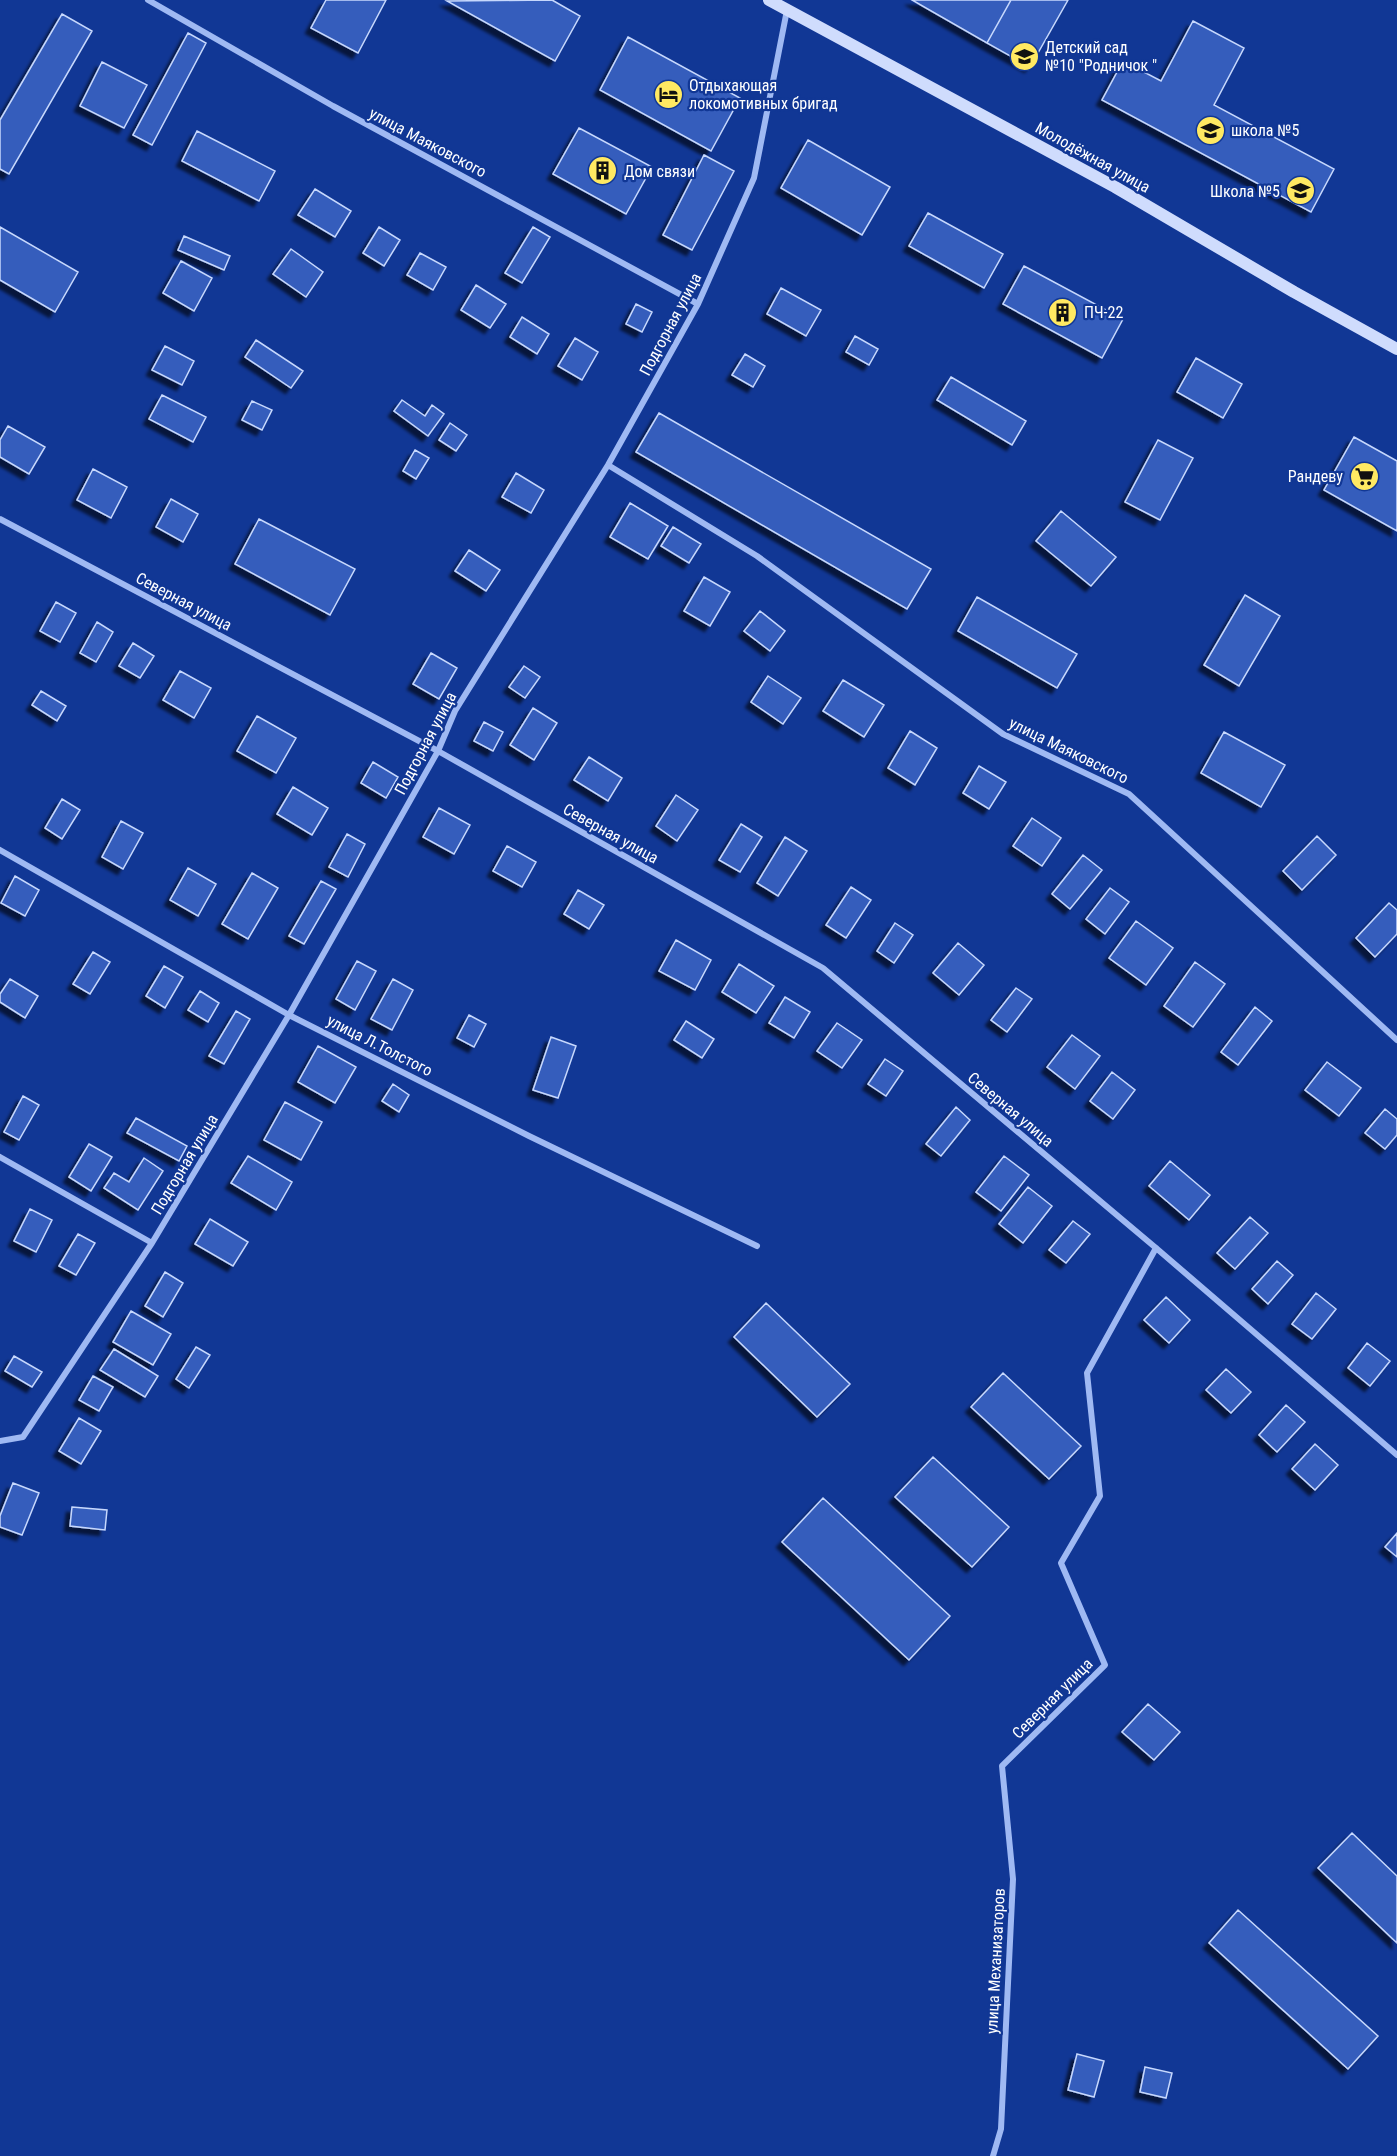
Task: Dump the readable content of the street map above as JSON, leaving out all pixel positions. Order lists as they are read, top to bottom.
{
  "streets": {
    "street": [
      "улица Маяковского",
      "Молодёжная улица",
      "Подгорная улица",
      "Северная улица",
      "улица Л.Толстого",
      "улица Механизаторов"
    ]
  },
  "crossings": [
    ["улица Маяковского", "Подгорная улица"],
    ["Молодёжная улица", "Подгорная улица"],
    ["Подгорная улица", "Северная улица"],
    ["Подгорная улица", "улица Л.Толстого"],
    ["Северная улица", "улица Механизаторов"]
  ],
  "places": {
    "school or university": ["Детский сад №10 \"Родничок \"", "школа №5", "Школа №5"],
    "hotel": ["Отдыхающая локомотивных бригад"],
    "building": ["Дом связи", "ПЧ-22"],
    "supermarket": ["Рандеву"]
  }
}
